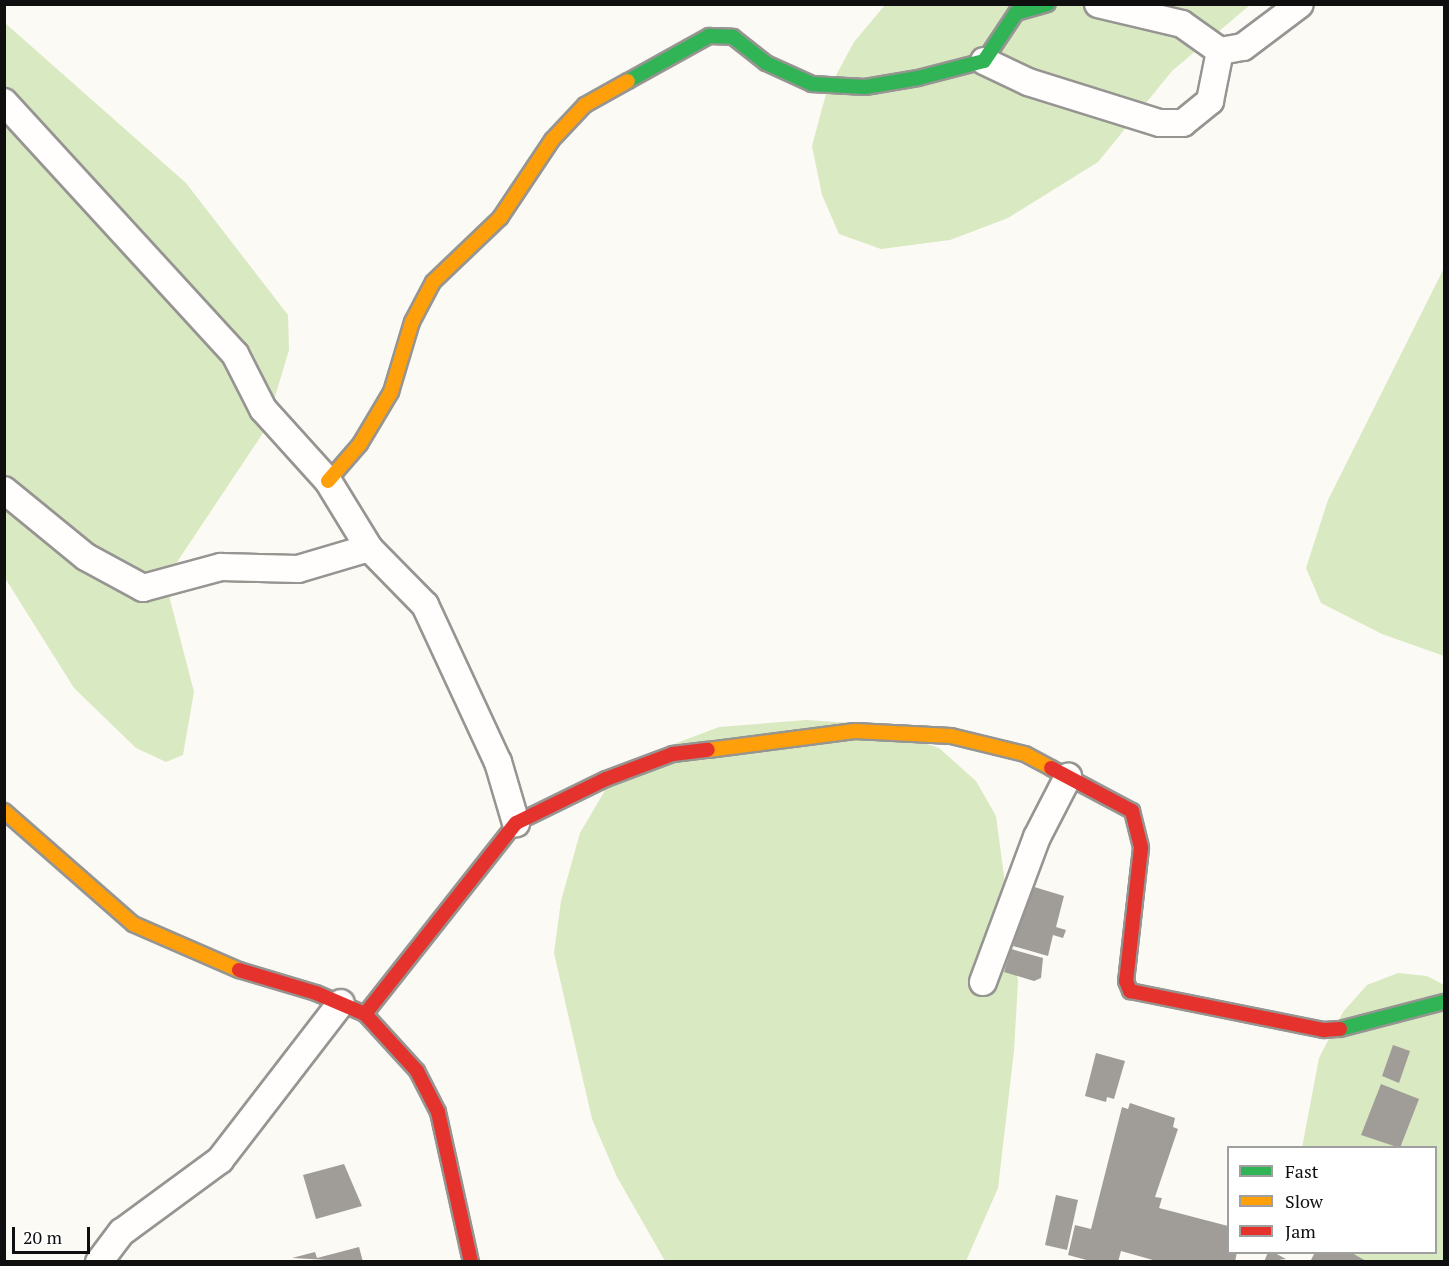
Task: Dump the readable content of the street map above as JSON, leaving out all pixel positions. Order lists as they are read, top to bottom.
{
  "legend": ["Fast", "Slow", "Jam"],
  "scale_bar": "20 m"
}
